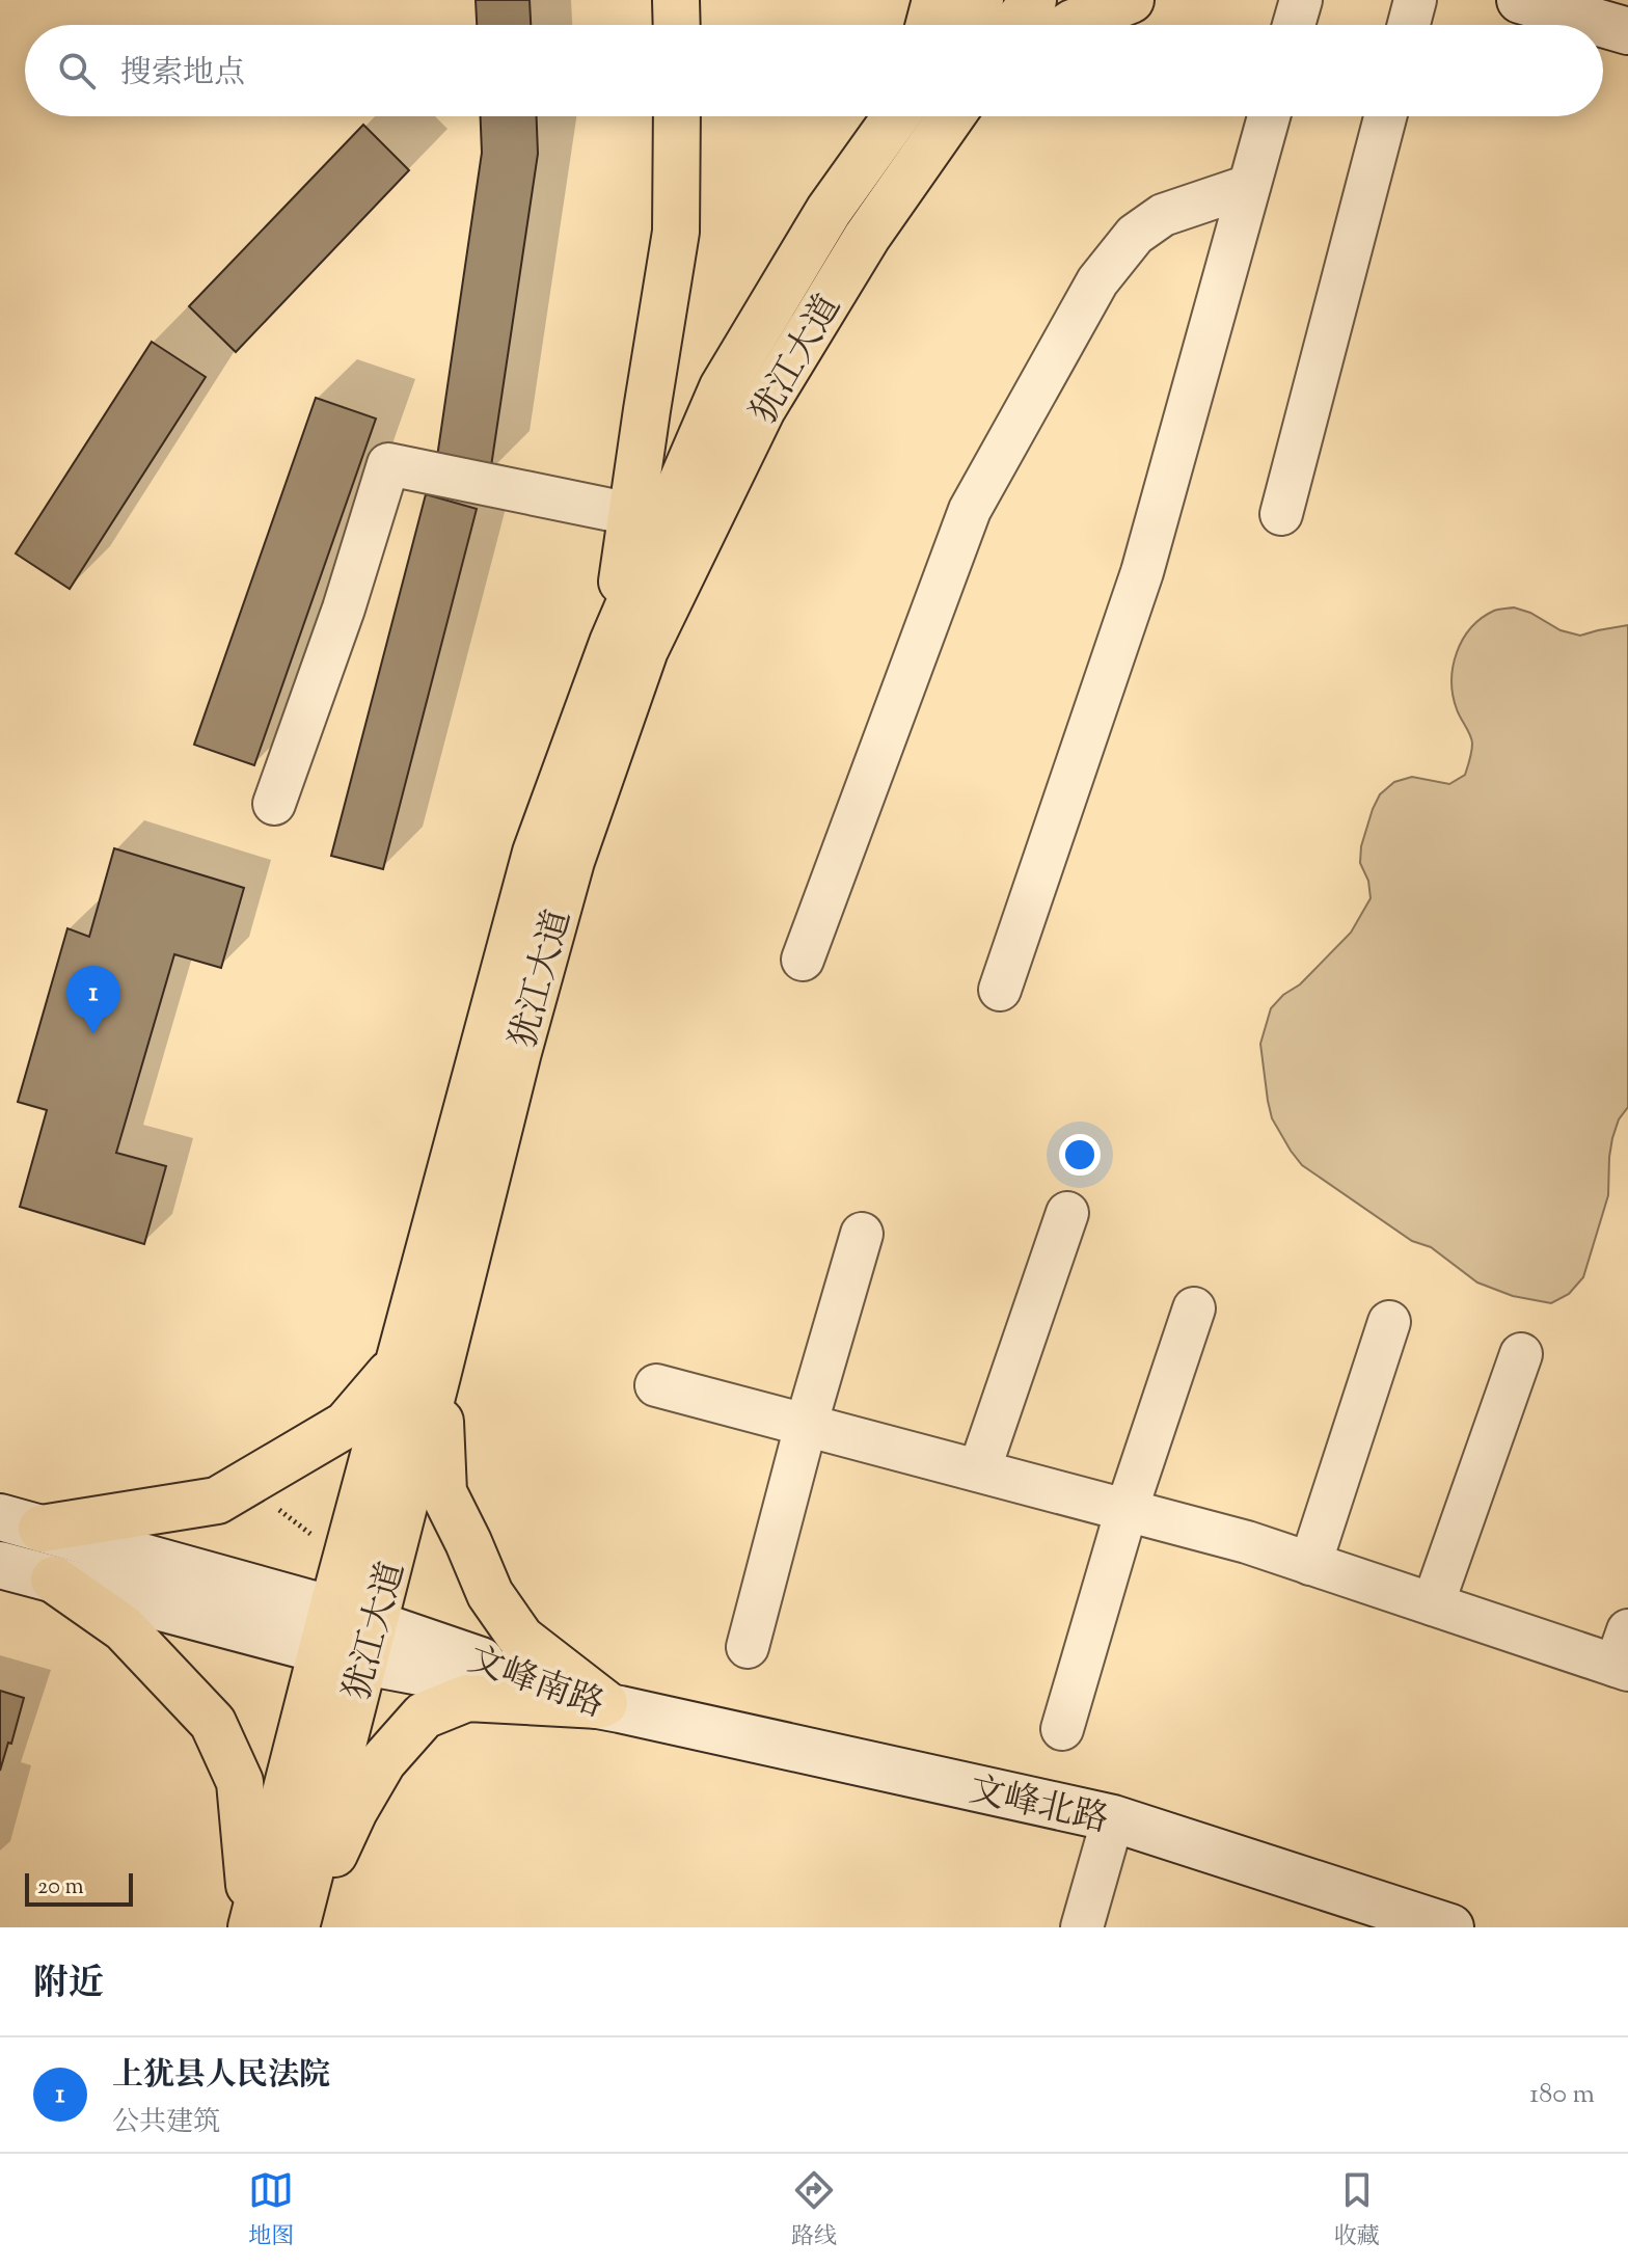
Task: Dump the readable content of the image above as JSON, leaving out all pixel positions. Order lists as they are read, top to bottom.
{
  "streets": {
    "main road": ["犹江大道", "文峰南路", "文峰北路"]
  },
  "crossings": [
    ["犹江大道", "文峰南路"],
    ["文峰南路", "文峰北路"]
  ],
  "scale_bar": "20 m",
  "page": {
    "search": "搜索地点",
    "pins": "1",
    "scale": "20 m",
    "heading": "附近",
    "list": [
      {
        "mark": "1",
        "name": "上犹县人民法院",
        "note": "公共建筑",
        "value": "180 m"
      }
    ],
    "nav": ["地图", "路线", "收藏"]
  }
}
